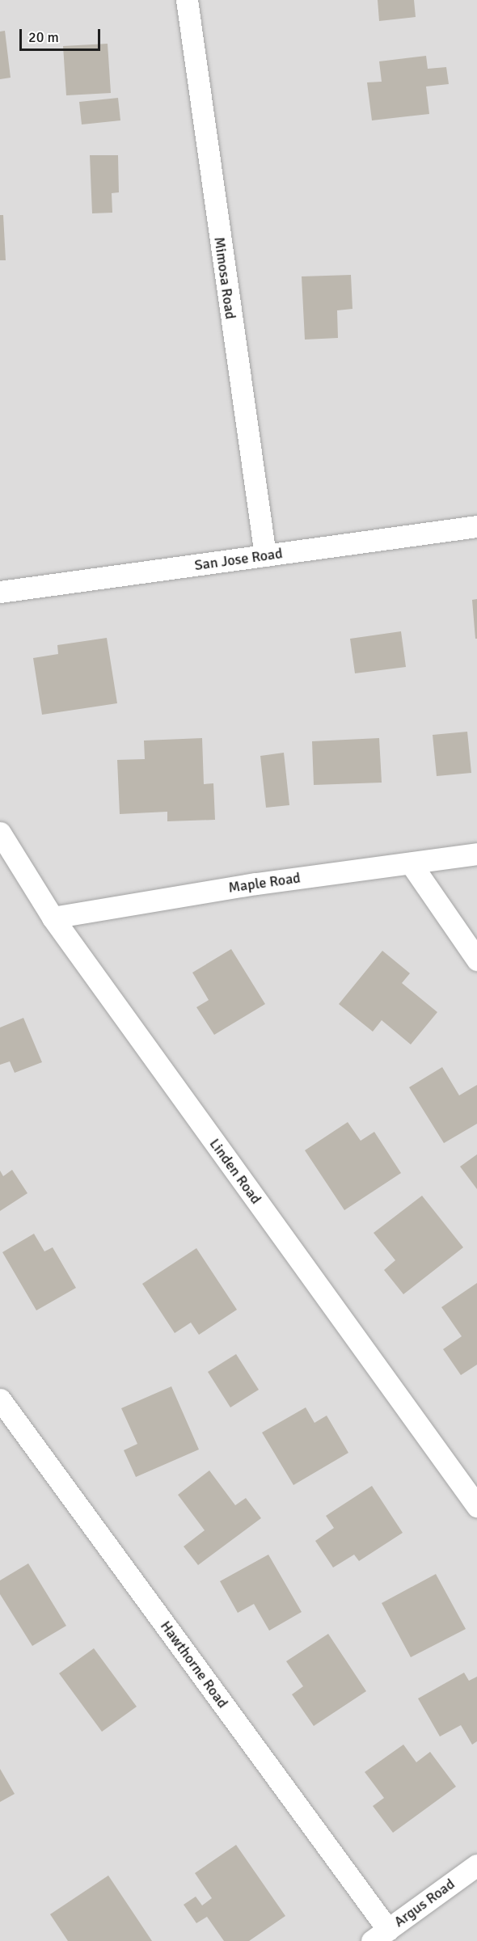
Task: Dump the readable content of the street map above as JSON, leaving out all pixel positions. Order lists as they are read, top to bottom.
{
  "streets": {
    "street": [
      "Mimosa Road",
      "San Jose Road",
      "Maple Road",
      "Linden Road",
      "Hawthorne Road",
      "Argus Road"
    ]
  },
  "crossings": [
    ["Mimosa Road", "San Jose Road"],
    ["Maple Road", "Linden Road"],
    ["Hawthorne Road", "Argus Road"]
  ],
  "scale_bar": "20 m"
}
